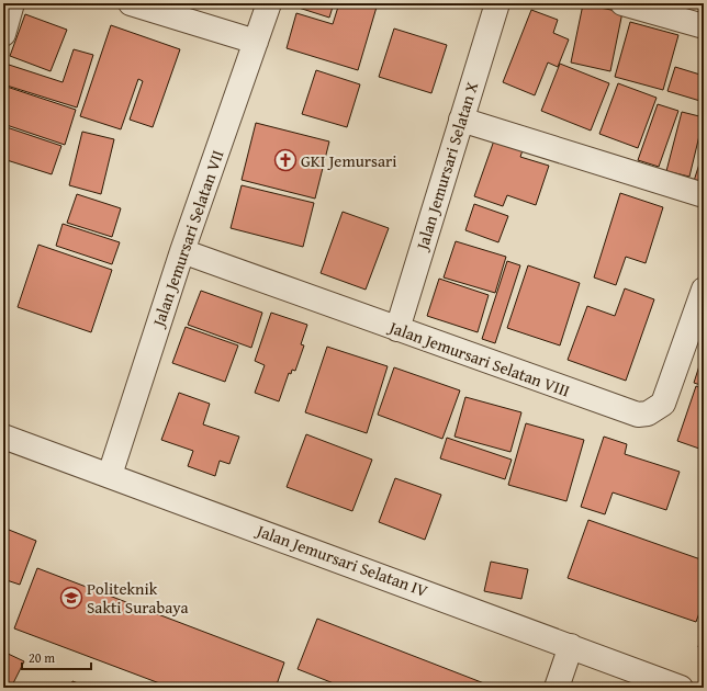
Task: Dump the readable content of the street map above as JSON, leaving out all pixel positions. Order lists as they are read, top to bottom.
{
  "streets": {
    "street": [
      "Jalan Jemursari Selatan X",
      "Jalan Jemursari Selatan VII",
      "Jalan Jemursari Selatan VIII",
      "Jalan Jemursari Selatan IV"
    ]
  },
  "crossings": [
    ["Jalan Jemursari Selatan X", "Jalan Jemursari Selatan VIII"],
    ["Jalan Jemursari Selatan VII", "Jalan Jemursari Selatan VIII"],
    ["Jalan Jemursari Selatan VII", "Jalan Jemursari Selatan IV"]
  ],
  "places": {
    "church": ["GKI Jemursari"],
    "school or university": ["Politeknik Sakti Surabaya"]
  },
  "scale_bar": "20 m"
}
